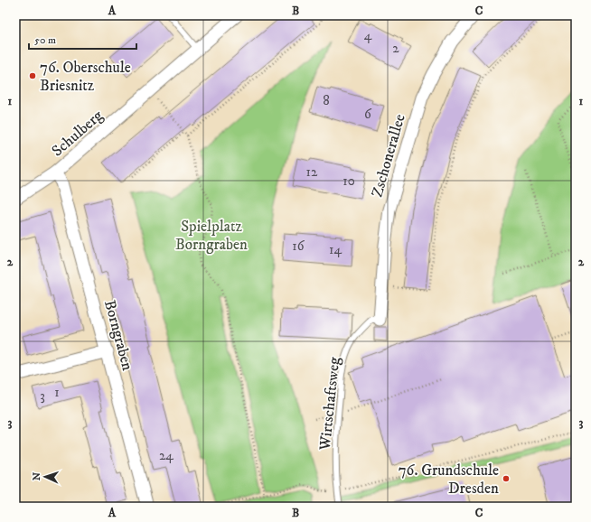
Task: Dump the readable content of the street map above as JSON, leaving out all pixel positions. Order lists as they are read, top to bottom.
{
  "streets": {
    "street": ["Schulberg", "Zschonerallee", "Borngraben"],
    "lane": ["Wirtschaftsweg"]
  },
  "crossings": [
    ["Schulberg", "Borngraben"],
    ["Zschonerallee", "Wirtschaftsweg"]
  ],
  "parks": ["Spielplatz Borngraben"],
  "places": ["76. Oberschule Briesnitz", "76. Grundschule Dresden"],
  "house_numbers": [
    "4",
    "2",
    "8",
    "6",
    "12",
    "10",
    "16",
    "14",
    "1",
    "3",
    "24"
  ],
  "scale_bar": "50 m",
  "north": "left",
  "grid": {
    "columns": ["A", "B", "C"],
    "rows": ["1", "2", "3"]
  }
}
